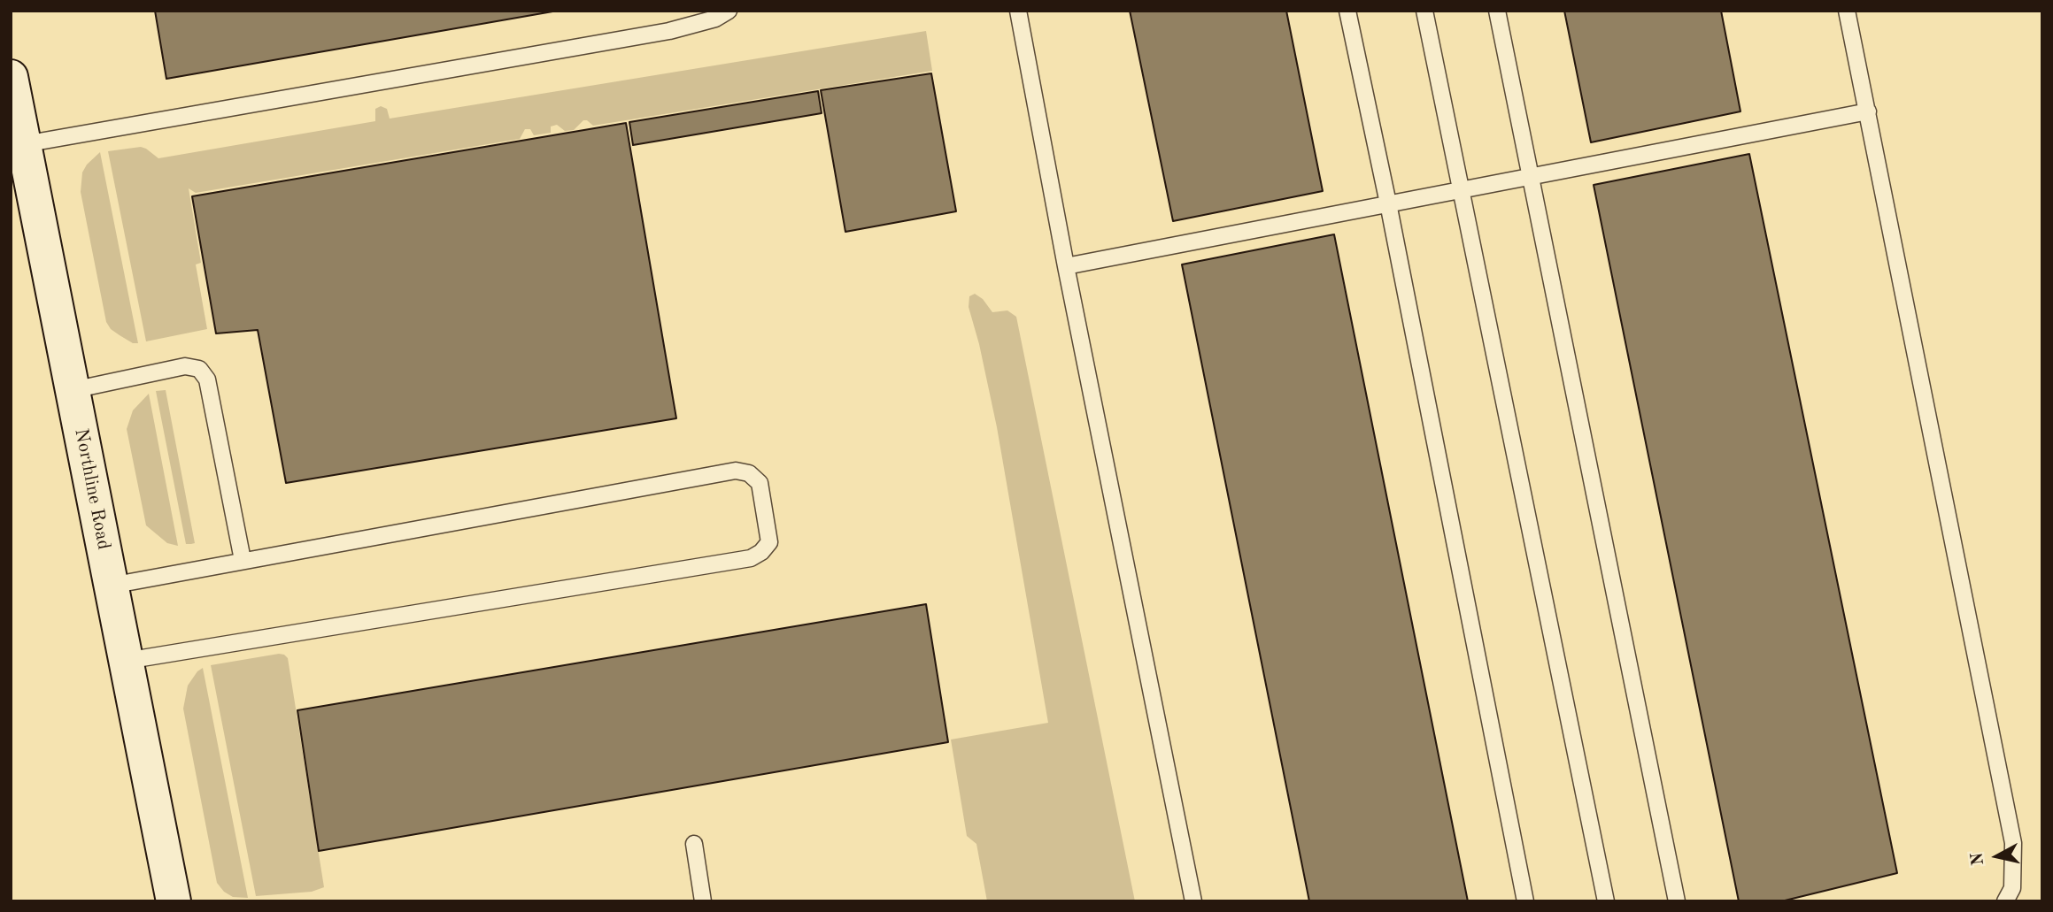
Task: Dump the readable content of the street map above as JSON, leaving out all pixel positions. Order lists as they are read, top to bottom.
{
  "streets": {
    "main road": ["Northline Road"]
  },
  "north": "left"
}
